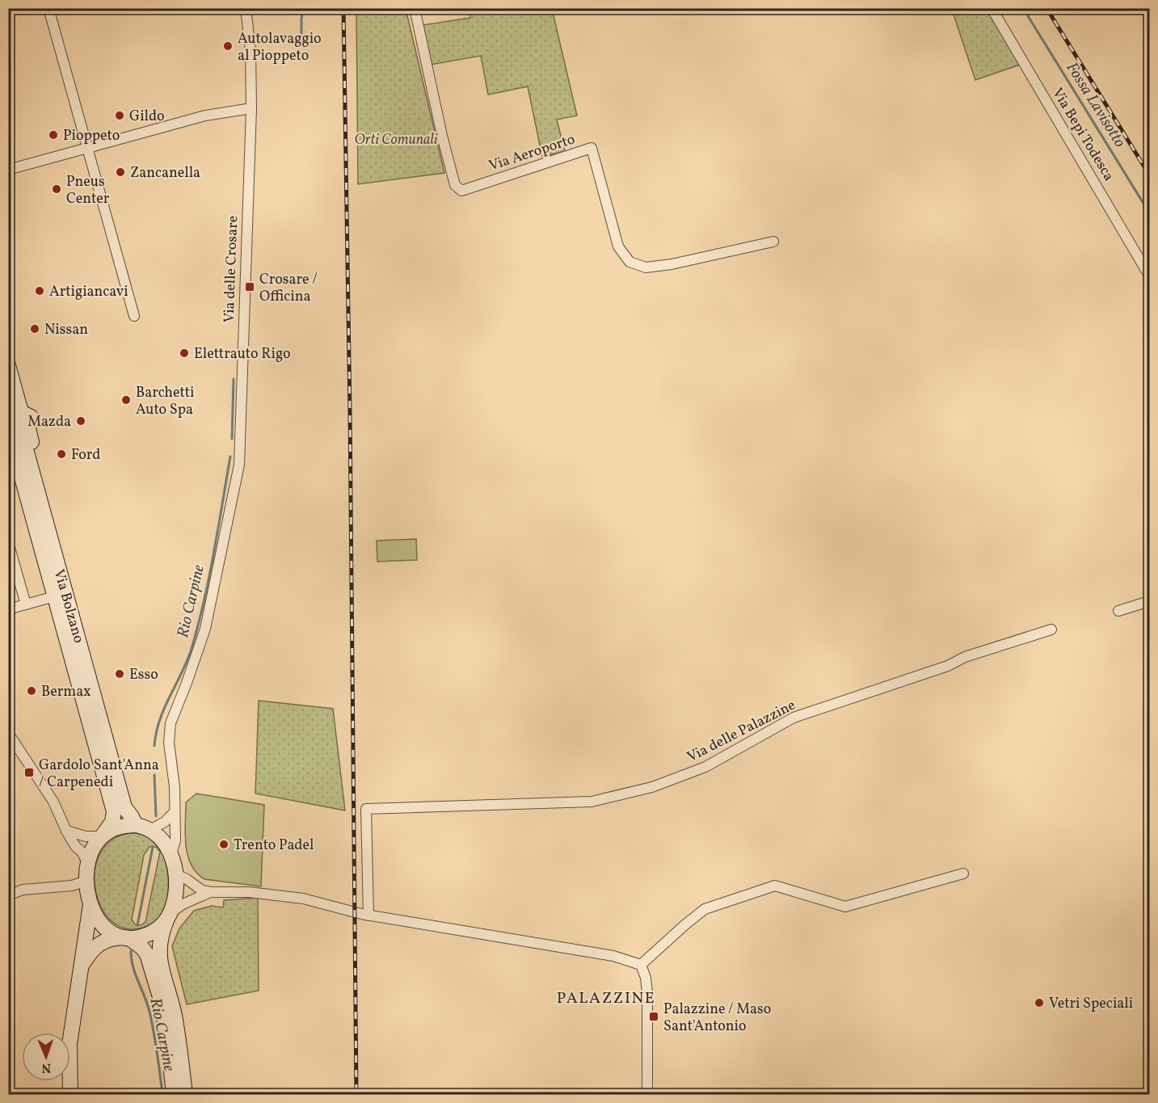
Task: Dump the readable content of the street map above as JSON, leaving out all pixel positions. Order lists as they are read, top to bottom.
{
  "streets": {
    "main road": ["Via Bolzano"],
    "street": [
      "Via Bepi Todesca",
      "Via Aeroporto",
      "Via delle Crosare",
      "Via delle Palazzine"
    ]
  },
  "crossings": [
    ["Via delle Crosare", "Via Bolzano"]
  ],
  "districts": ["PALAZZINE"],
  "water": ["Fossa Lavisotto", "Rio Carpine"],
  "parks": ["Orti Comunali"],
  "places": {
    "other": [
      "Autolavaggio al Pioppeto",
      "Gildo",
      "Pioppeto",
      "Zancanella",
      "Pneus Center",
      "Artigiancavi",
      "Nissan",
      "Elettrauto Rigo",
      "Barchetti Auto Spa",
      "Mazda",
      "Ford",
      "Esso",
      "Bermax",
      "Trento Padel",
      "Vetri Speciali"
    ],
    "transit": ["Crosare / Officina", "Gardolo Sant'Anna / Carpenedi", "Palazzine / Maso Sant'Antonio"]
  },
  "north": "bottom"
}
